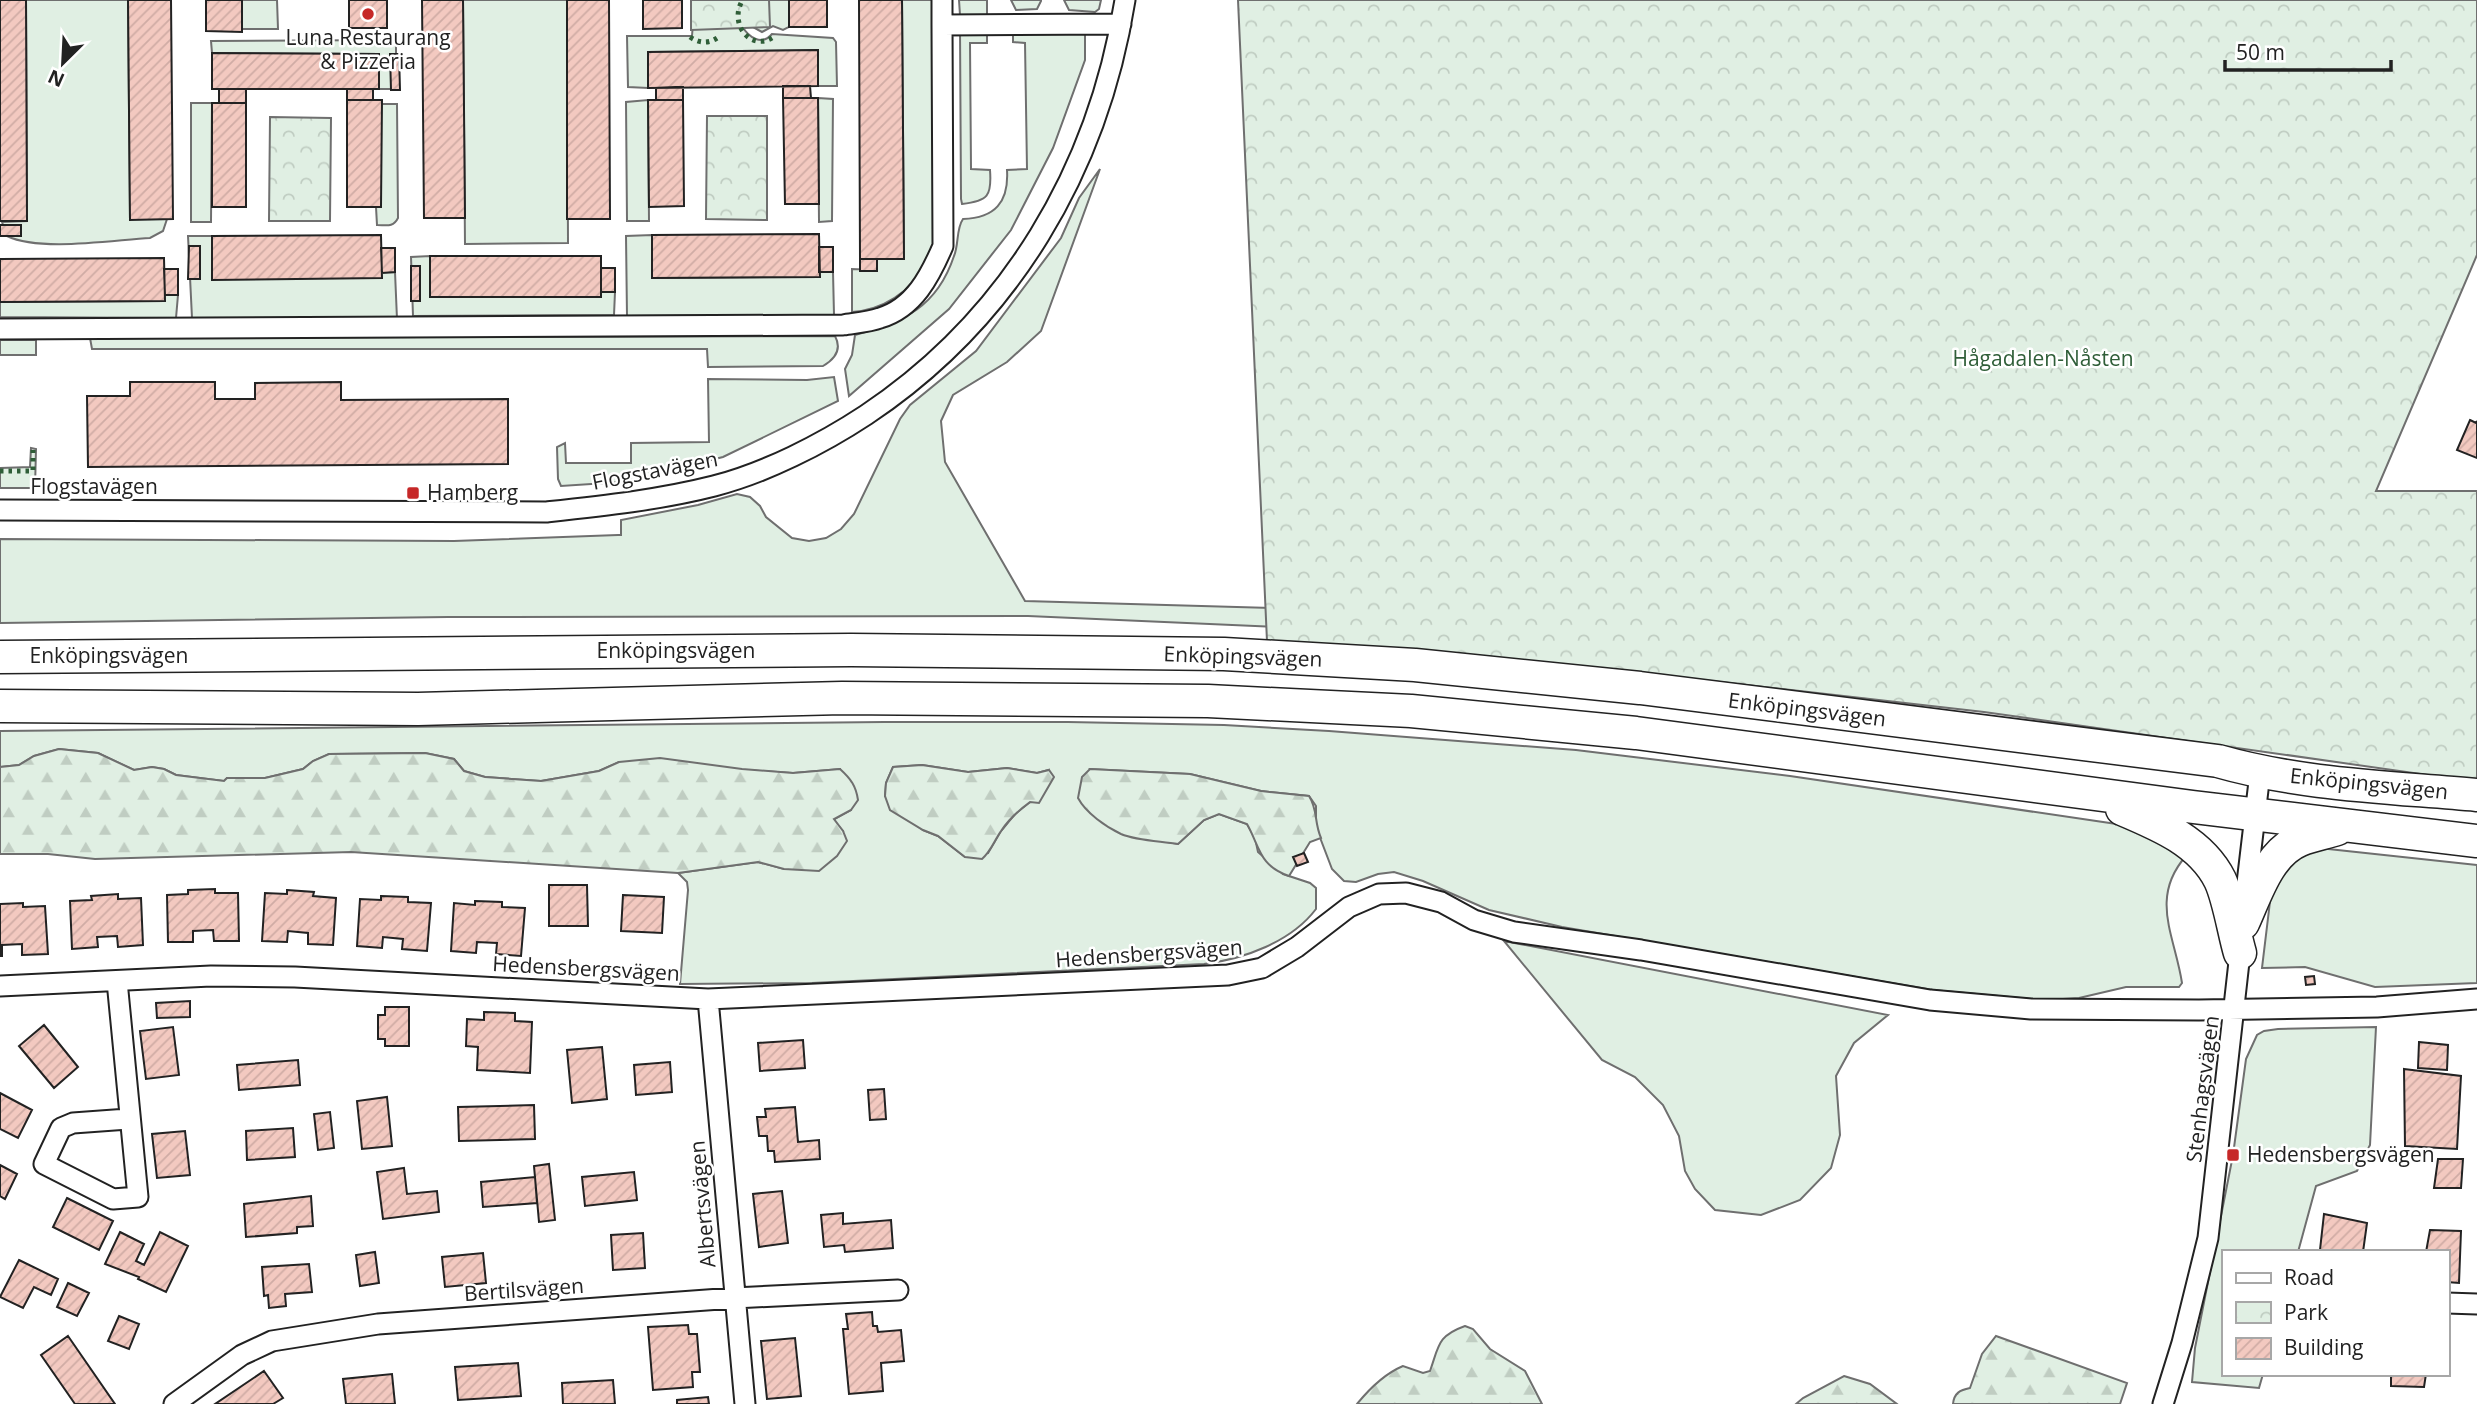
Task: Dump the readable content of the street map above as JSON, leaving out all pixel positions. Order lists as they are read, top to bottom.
{
  "streets": {
    "main road": ["Enköpingsvägen"],
    "street": [
      "Flogstavägen",
      "Hedensbergsvägen",
      "Stenhagsvägen",
      "Albertsvägen",
      "Bertilsvägen"
    ]
  },
  "crossings": [
    ["Enköpingsvägen", "Stenhagsvägen"],
    ["Hedensbergsvägen", "Stenhagsvägen"],
    ["Hedensbergsvägen", "Albertsvägen"],
    ["Albertsvägen", "Bertilsvägen"]
  ],
  "parks": ["Hågadalen-Nåsten"],
  "places": {
    "other": ["Luna Restaurang & Pizzeria"],
    "transit": ["Hamberg", "Hedensbergsvägen"]
  },
  "legend": ["Road", "Park", "Building"],
  "scale_bar": "50 m",
  "north": "bottom left"
}
